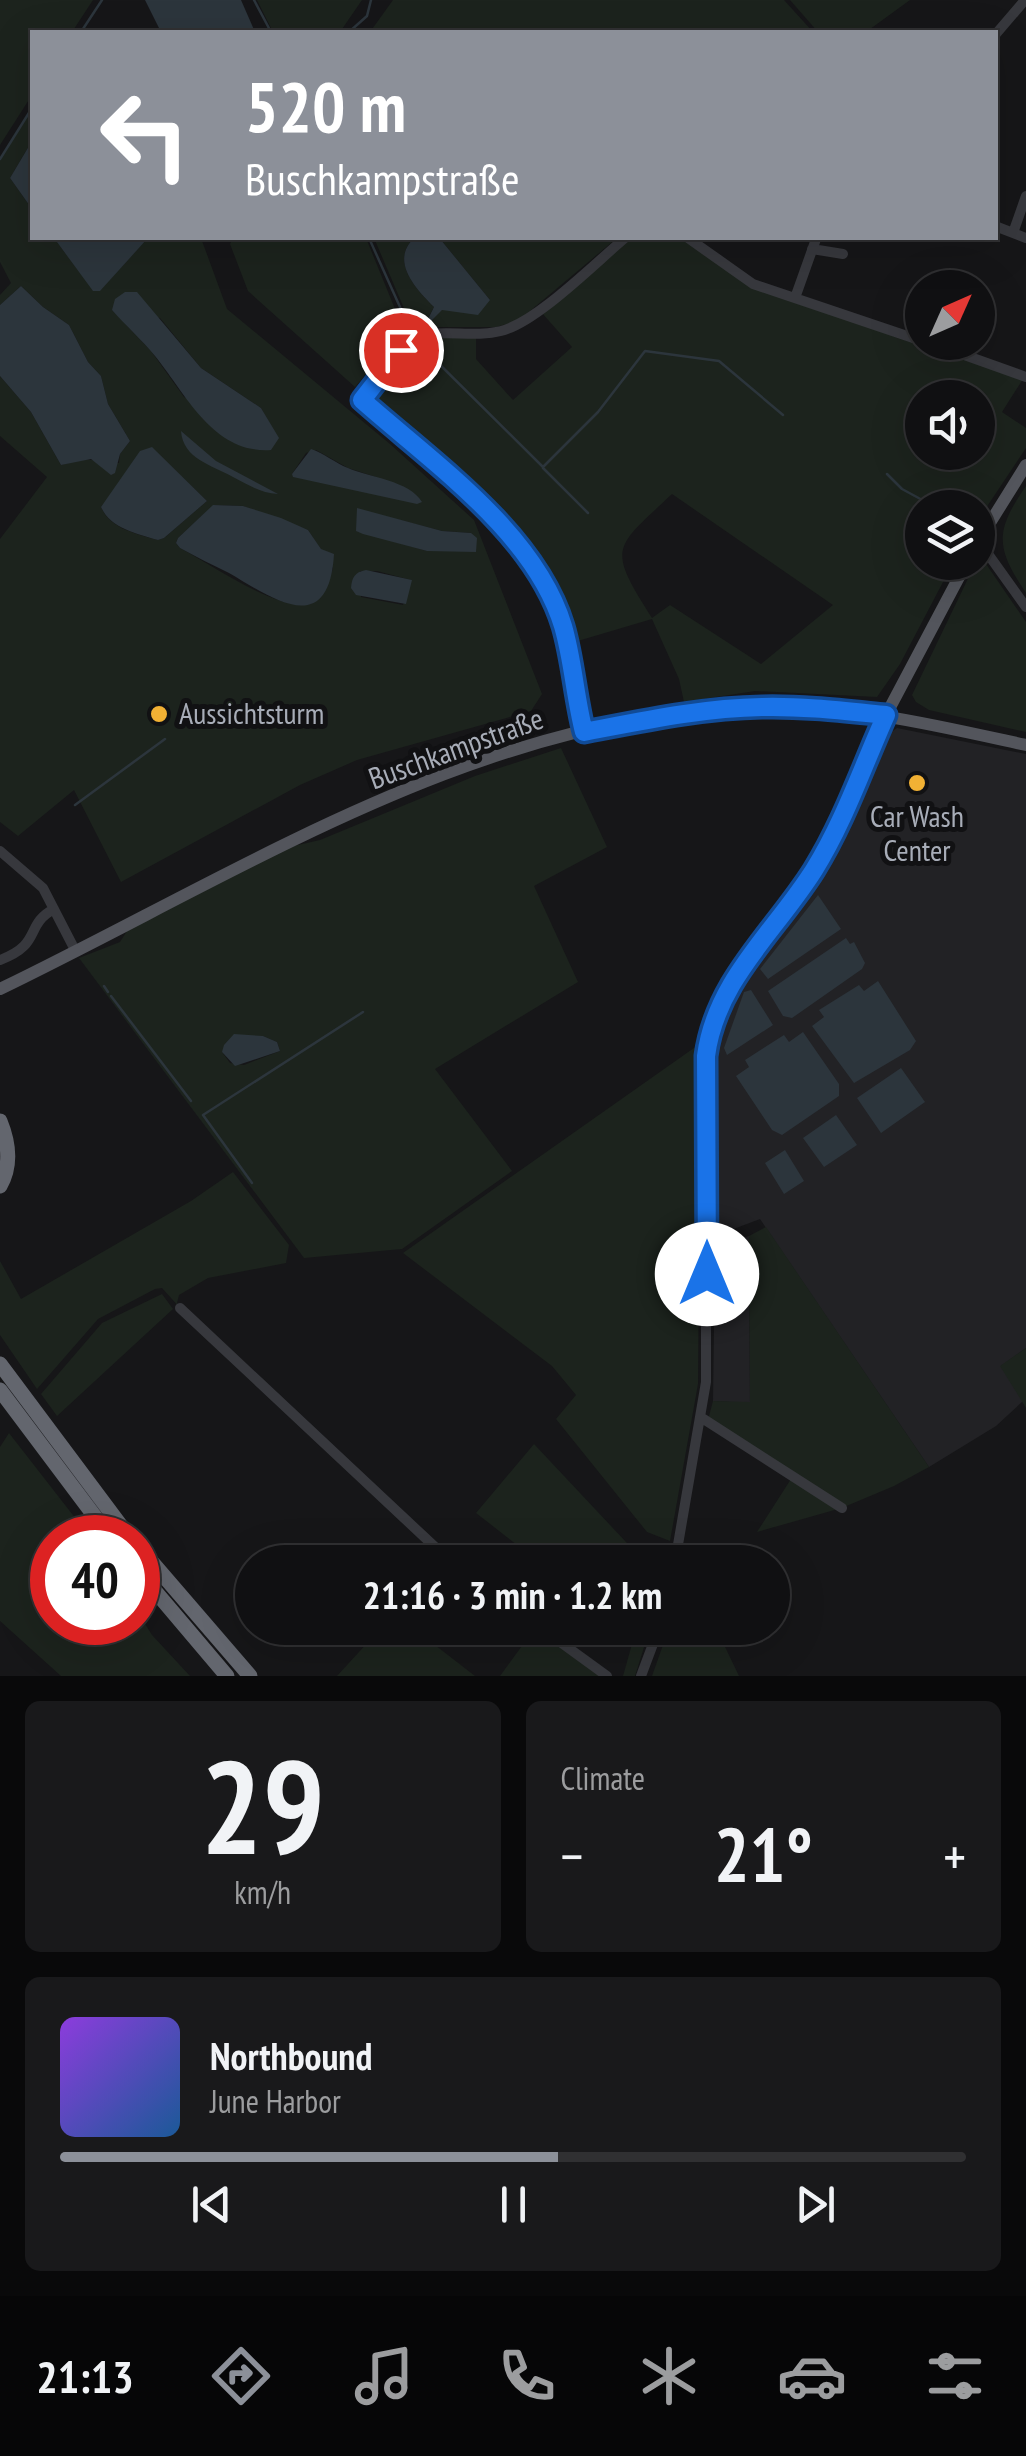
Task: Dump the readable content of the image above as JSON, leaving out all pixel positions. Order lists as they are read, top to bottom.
{
  "streets": {
    "main road": ["Buschkampstraße"]
  },
  "places": ["Aussichtsturm", "Car Wash Center"],
  "north": "top right",
  "page": {
    "turn": ["520 m", "Buschkampstraße"],
    "limit": "40",
    "trip": "21:16 · 3 min · 1.2 km",
    "tile": [
      ["29", "km/h"],
      "Climate"
    ],
    "heat": ["−", "21°", "+"],
    "song": ["Northbound", "June Harbor"],
    "tabs": "21:13"
  }
}
